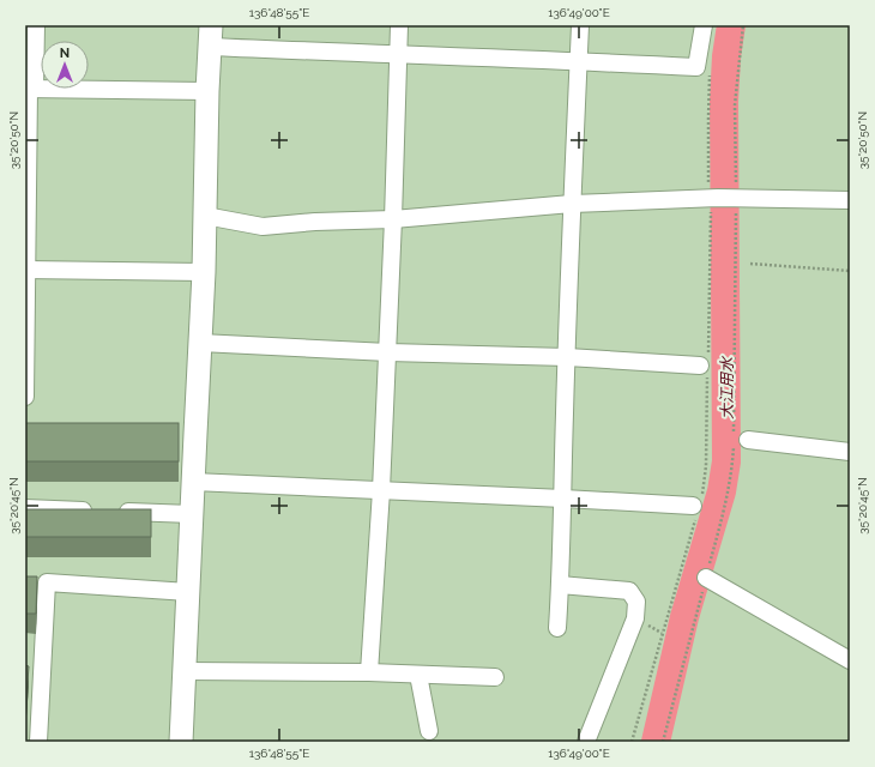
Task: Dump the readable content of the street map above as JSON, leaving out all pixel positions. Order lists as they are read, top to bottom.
{
  "water": ["大江用水"],
  "north": "top",
  "coordinates": [
    "136°48'55\"E",
    "136°49'00\"E",
    "35°20'50\"N",
    "35°20'45\"N"
  ]
}
